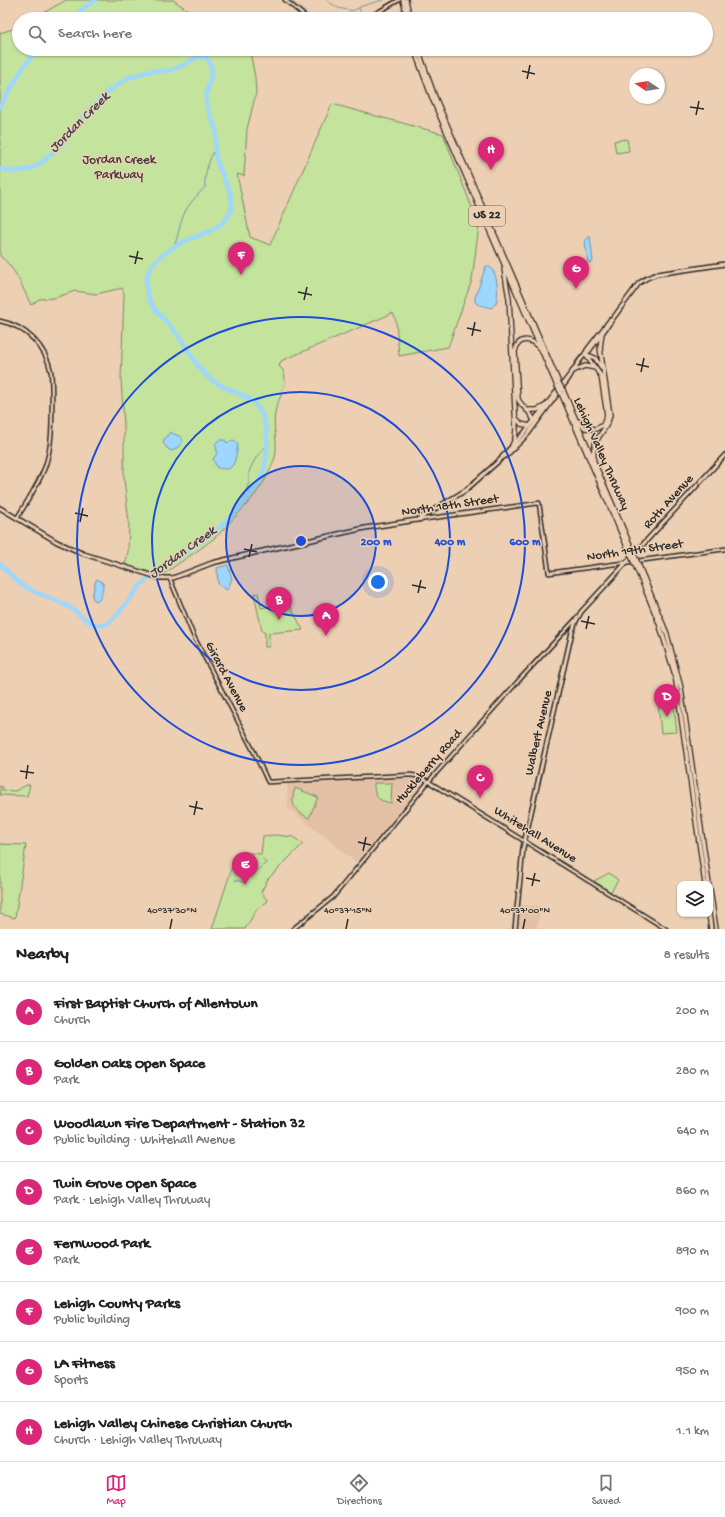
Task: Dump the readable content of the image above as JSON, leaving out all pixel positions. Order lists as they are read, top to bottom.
{
  "streets": {
    "highway": ["US 22", "Lehigh Valley Thruway"],
    "main road": ["Roth Avenue", "North 18th Street", "Walbert Avenue"],
    "street": [
      "North 19th Street",
      "Girard Avenue",
      "Huckleberry Road",
      "Whitehall Avenue"
    ]
  },
  "crossings": [
    ["Roth Avenue", "North 19th Street"],
    ["Roth Avenue", "Walbert Avenue"],
    ["North 18th Street", "North 19th Street"],
    ["North 18th Street", "Girard Avenue"],
    ["North 19th Street", "Walbert Avenue"],
    ["Girard Avenue", "Whitehall Avenue"],
    ["Walbert Avenue", "Huckleberry Road"],
    ["Walbert Avenue", "Whitehall Avenue"],
    ["Huckleberry Road", "Whitehall Avenue"]
  ],
  "water": ["Jordan Creek"],
  "parks": ["Jordan Creek Parkway"],
  "north": "left",
  "page": {
    "search": "Search here",
    "pins": [
      "H",
      "F",
      "G",
      "B",
      "A",
      "D",
      "C",
      "E"
    ],
    "heading": ["Nearby", "8 results"],
    "list": [
      {
        "mark": "A",
        "name": "First Baptist Church of Allentown",
        "note": "Church",
        "value": "200 m"
      },
      {
        "mark": "B",
        "name": "Golden Oaks Open Space",
        "note": "Park",
        "value": "280 m"
      },
      {
        "mark": "C",
        "name": "Woodlawn Fire Department - Station 32",
        "note": "Public building · Whitehall Avenue",
        "value": "640 m"
      },
      {
        "mark": "D",
        "name": "Twin Grove Open Space",
        "note": "Park · Lehigh Valley Thruway",
        "value": "860 m"
      },
      {
        "mark": "E",
        "name": "Fernwood Park",
        "note": "Park",
        "value": "890 m"
      },
      {
        "mark": "F",
        "name": "Lehigh County Parks",
        "note": "Public building",
        "value": "900 m"
      },
      {
        "mark": "G",
        "name": "LA Fitness",
        "note": "Sports",
        "value": "950 m"
      },
      {
        "mark": "H",
        "name": "Lehigh Valley Chinese Christian Church",
        "note": "Church · Lehigh Valley Thruway",
        "value": "1.1 km"
      }
    ],
    "nav": ["Map", "Directions", "Saved"]
  },
  "coordinates": ["40°37'30\"N", "40°37'15\"N", "40°37'00\"N"],
  "rings": ["200 m", "400 m", "600 m"]
}
